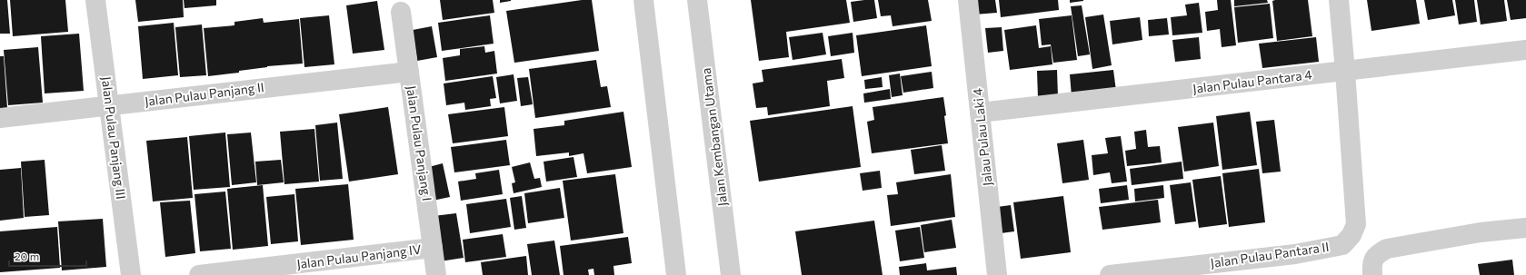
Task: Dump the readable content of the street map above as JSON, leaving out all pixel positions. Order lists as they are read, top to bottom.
{
  "streets": {
    "street": [
      "Jalan Pulau Pantara 4",
      "Jalan Pulau Panjang II",
      "Jalan Kembangan Utama",
      "Jalau Pulau Laki 4",
      "Jalan Pulau Panjang III",
      "Jalan Pulau Panjang I",
      "Jalan Pulau Pantara II",
      "Jalan Pulau Panjang IV"
    ]
  },
  "crossings": [
    ["Jalan Pulau Pantara 4", "Jalau Pulau Laki 4"],
    ["Jalan Pulau Pantara 4", "Jalan Pulau Pantara II"],
    ["Jalan Pulau Panjang II", "Jalan Pulau Panjang III"],
    ["Jalan Pulau Panjang II", "Jalan Pulau Panjang I"],
    ["Jalan Pulau Panjang I", "Jalan Pulau Panjang IV"]
  ],
  "scale_bar": "20 m"
}
